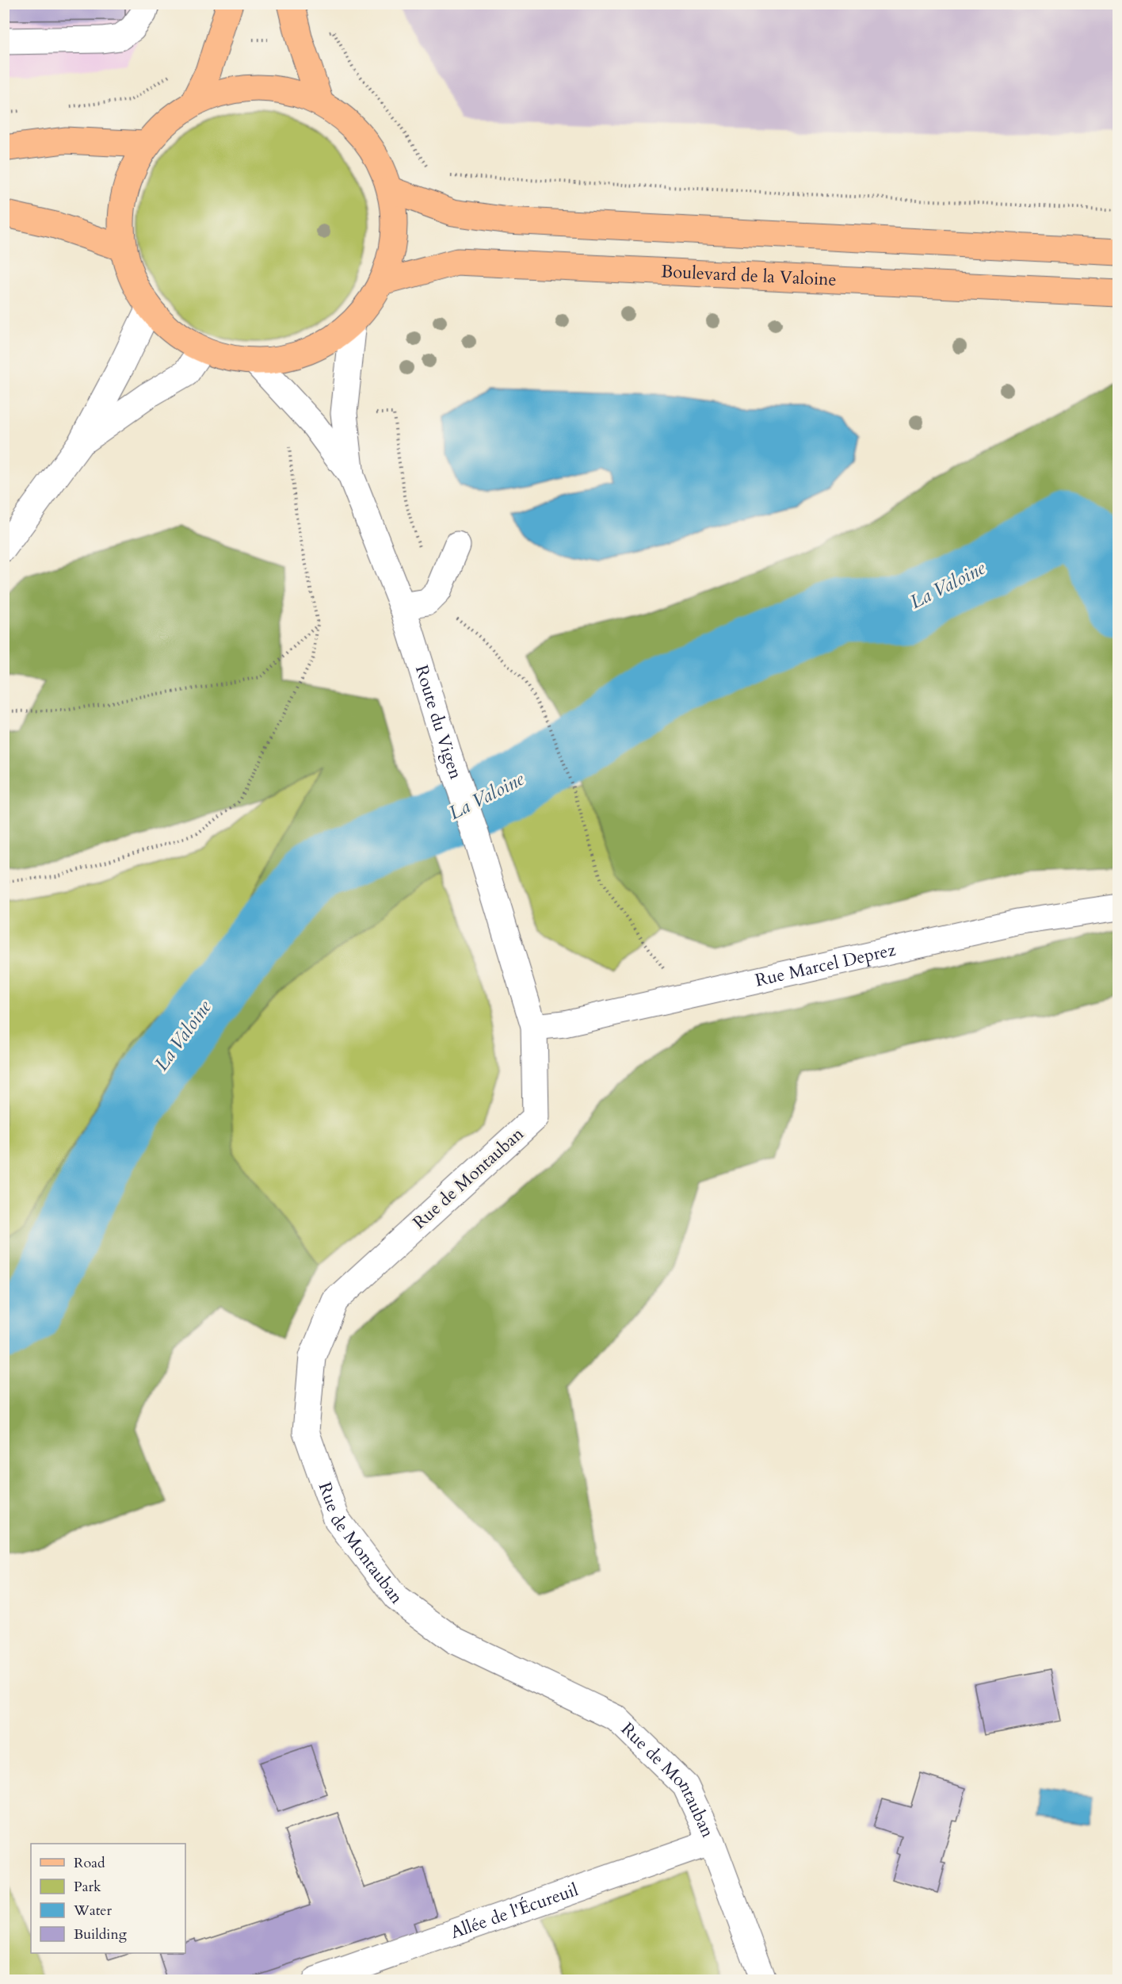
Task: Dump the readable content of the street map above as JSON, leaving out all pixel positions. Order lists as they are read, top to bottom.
{
  "streets": {
    "main road": ["Boulevard de la Valoine"],
    "street": [
      "Route du Vigen",
      "Rue Marcel Deprez",
      "Rue de Montauban",
      "Allée de l'Écureuil"
    ]
  },
  "crossings": [
    ["Route du Vigen", "Rue Marcel Deprez"],
    ["Route du Vigen", "Rue de Montauban"],
    ["Rue Marcel Deprez", "Rue de Montauban"],
    ["Rue de Montauban", "Allée de l'Écureuil"]
  ],
  "water": ["La Valoine"],
  "legend": [
    "Road",
    "Park",
    "Water",
    "Building"
  ]
}
